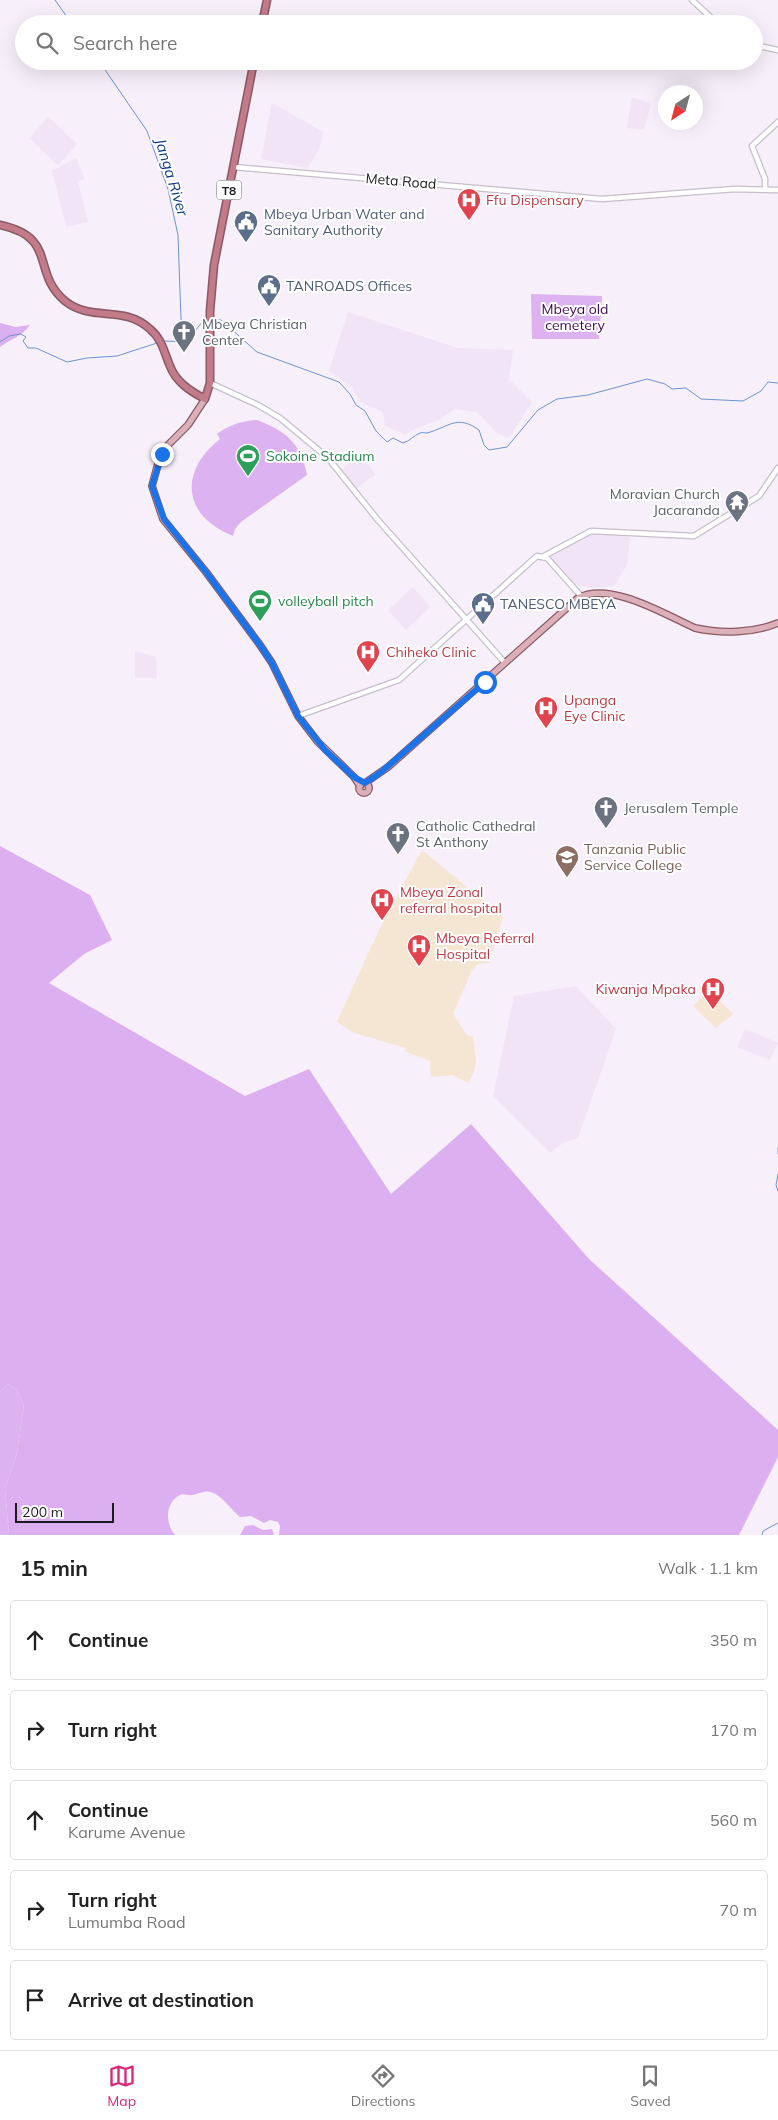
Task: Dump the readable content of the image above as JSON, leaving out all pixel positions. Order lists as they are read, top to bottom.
{
  "streets": {
    "highway": ["T8"],
    "street": ["Meta Road"]
  },
  "crossings": [
    ["Meta Road", "T8"]
  ],
  "water": ["Janga River"],
  "parks": ["Mbeya old cemetery"],
  "places": {
    "hospital": [
      "Ffu Dispensary",
      "Chiheko Clinic",
      "Upanga Eye Clinic",
      "Mbeya Zonal referral hospital",
      "Mbeya Referral Hospital",
      "Kiwanja Mpaka"
    ],
    "public building": ["Mbeya Urban Water and Sanitary Authority", "TANROADS Offices", "TANESCO MBEYA"],
    "church": ["Mbeya Christian Center", "Jerusalem Temple", "Catholic Cathedral St Anthony"],
    "sports": ["Sokoine Stadium", "volleyball pitch"],
    "temple": ["Moravian Church Jacaranda"],
    "school or university": ["Tanzania Public Service College"]
  },
  "scale_bar": "200 m",
  "north": "bottom left",
  "page": {
    "search": "Search here",
    "scale": "200 m",
    "heading": ["15 min", "Walk · 1.1 km"],
    "list": [
      ["Continue", "350 m"],
      ["Turn right", "170 m"],
      ["Continue", "Karume Avenue", "560 m"],
      ["Turn right", "Lumumba Road", "70 m"],
      "Arrive at destination"
    ],
    "nav": ["Map", "Directions", "Saved"]
  }
}
